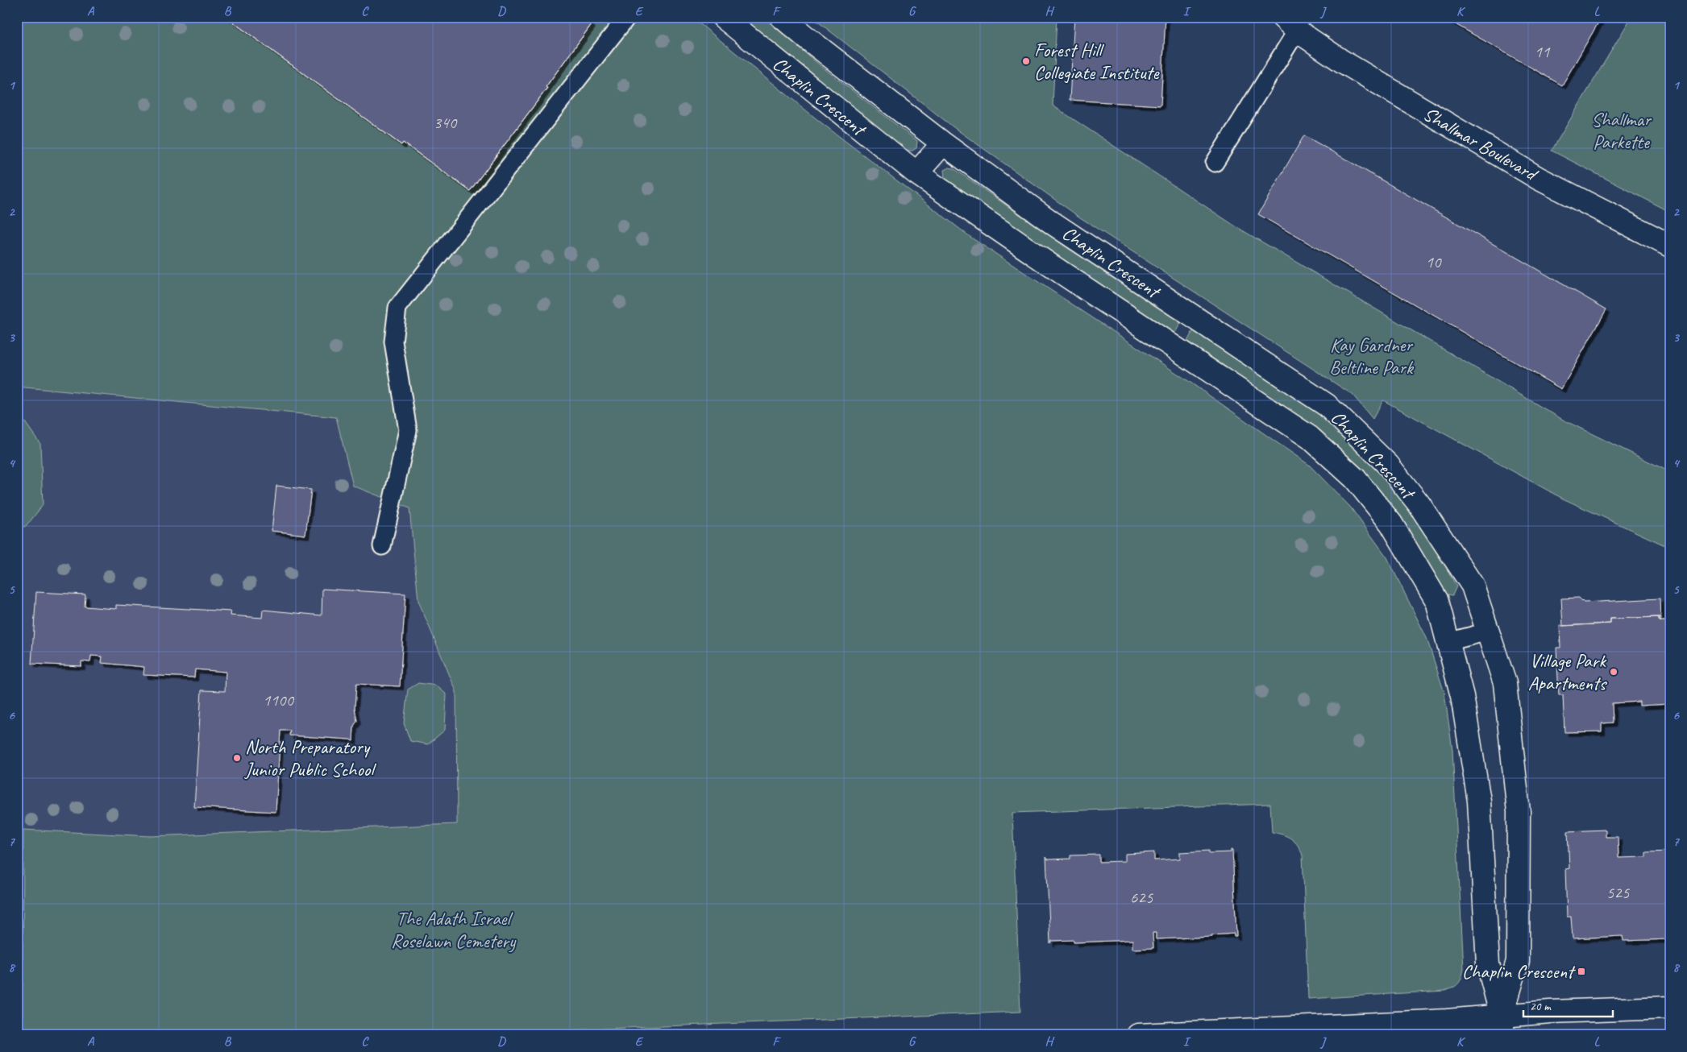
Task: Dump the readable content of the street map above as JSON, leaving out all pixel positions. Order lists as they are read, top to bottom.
{
  "streets": {
    "street": ["Chaplin Crescent", "Shallmar Boulevard"]
  },
  "parks": ["Shallmar Parkette", "Kay Gardner Beltline Park", "The Adath Israel Roselawn Cemetery"],
  "places": {
    "other": ["Forest Hill Collegiate Institute", "Village Park Apartments", "North Preparatory Junior Public School"],
    "transit": ["Chaplin Crescent"]
  },
  "house_numbers": [
    "11",
    "340",
    "10",
    "1100",
    "525",
    "625"
  ],
  "scale_bar": "20 m",
  "grid": {
    "columns": [
      "A",
      "B",
      "C",
      "D",
      "E",
      "F",
      "G",
      "H",
      "I",
      "J",
      "K",
      "L"
    ],
    "rows": [
      "1",
      "2",
      "3",
      "4",
      "5",
      "6",
      "7",
      "8"
    ]
  }
}
